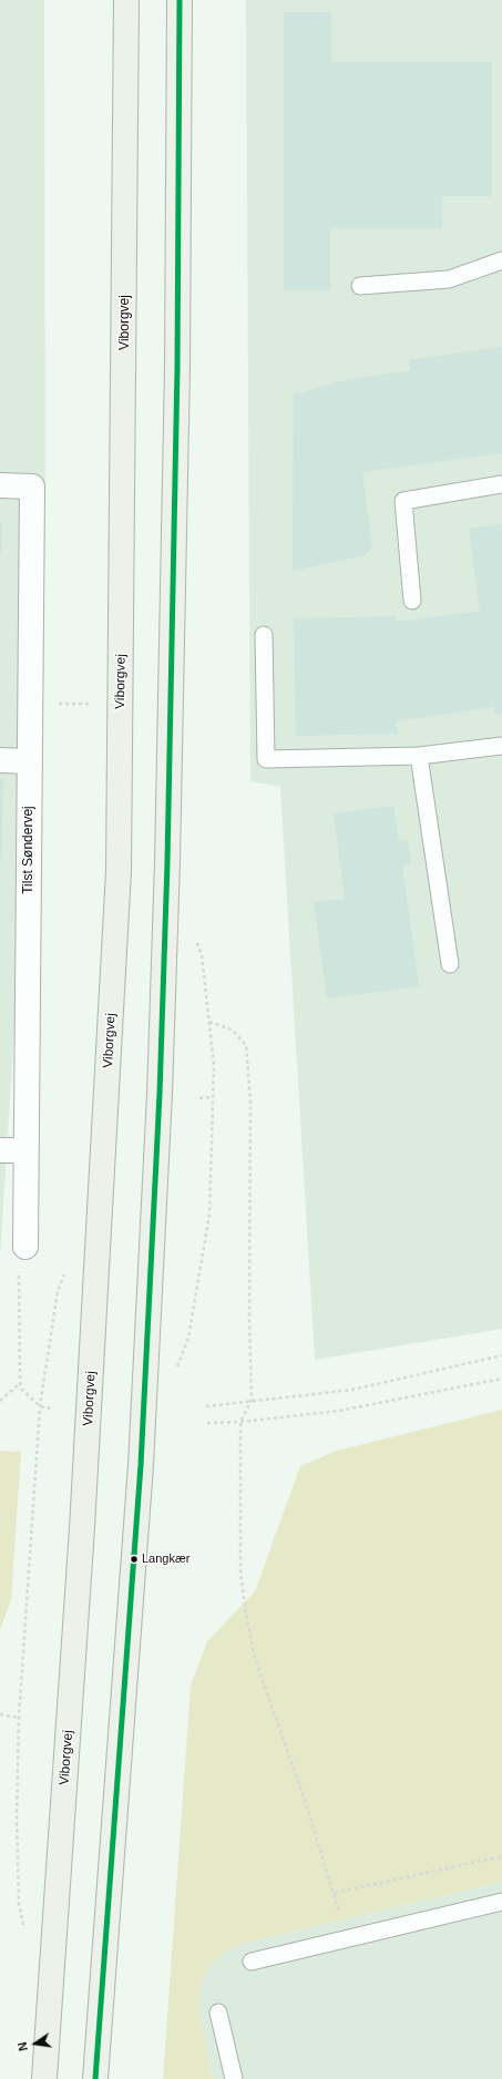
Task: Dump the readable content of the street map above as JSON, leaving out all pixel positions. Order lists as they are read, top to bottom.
{
  "streets": {
    "main road": ["Viborgvej"],
    "street": ["Tilst Søndervej"]
  },
  "places": ["Langkær"],
  "north": "left"
}
